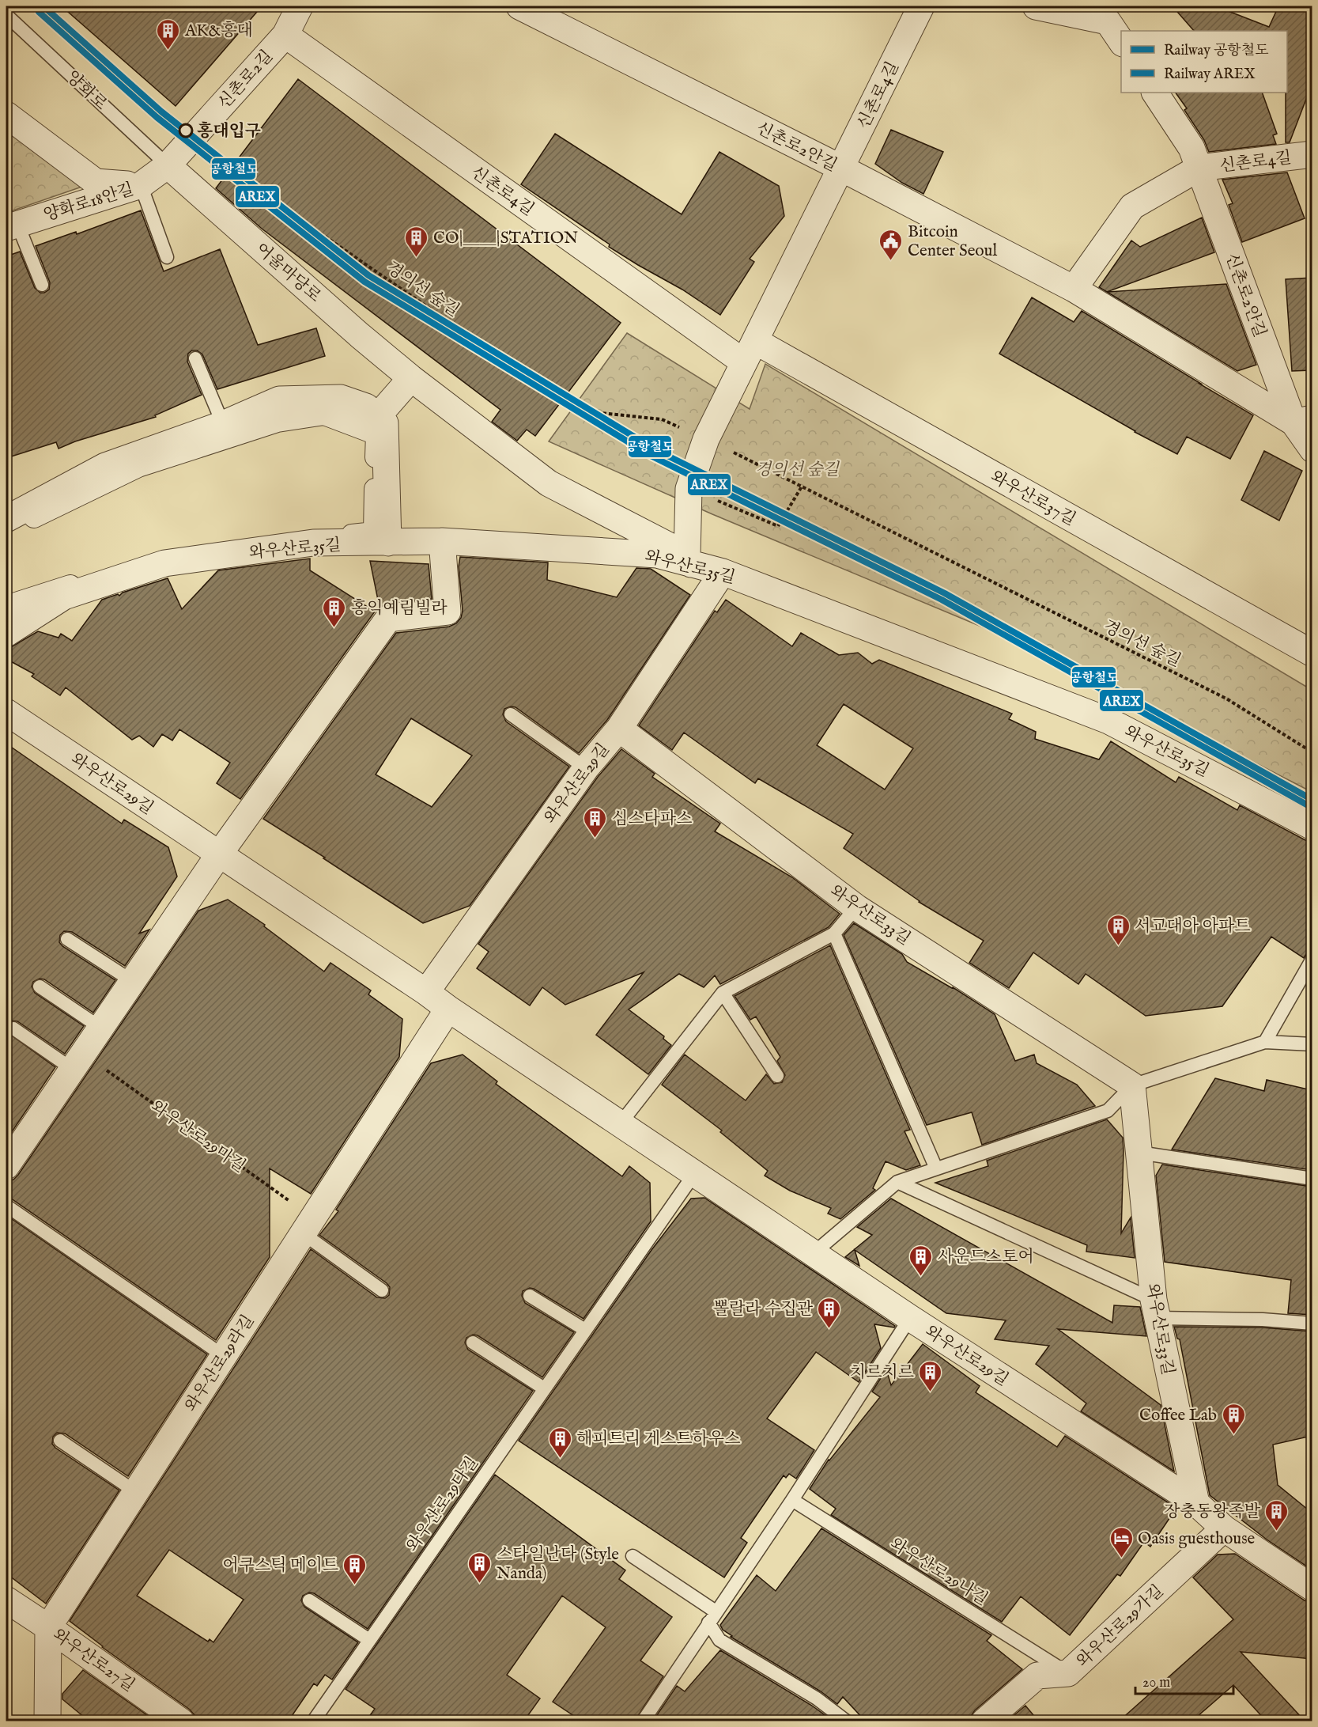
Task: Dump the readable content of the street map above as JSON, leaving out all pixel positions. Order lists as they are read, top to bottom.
{
  "streets": {
    "street": [
      "신촌로2길",
      "신촌로4길",
      "신촌로2안길",
      "양화로18안길",
      "어울마당로",
      "와우산로37길",
      "와우산로35길",
      "와우산로29길",
      "와우산로33길",
      "와우산로29라길",
      "와우산로29가길",
      "와우산로27길"
    ],
    "lane": ["양화로", "와우산로29다길", "와우산로29나길"],
    "path": ["경의선 숲길", "와우산로29마길"]
  },
  "crossings": [
    ["신촌로2길", "양화로"],
    ["신촌로2길", "신촌로4길"],
    ["신촌로2길", "양화로18안길"],
    ["신촌로2길", "어울마당로"],
    ["신촌로2길", "경의선 숲길"],
    ["양화로", "어울마당로"],
    ["신촌로4길", "신촌로2안길"],
    ["신촌로4길", "경의선 숲길"],
    ["신촌로4길", "와우산로37길"],
    ["신촌로4길", "와우산로35길"],
    ["와우산로35길", "와우산로29길"],
    ["와우산로29길", "와우산로33길"],
    ["와우산로29길", "와우산로29라길"],
    ["와우산로29길", "와우산로29다길"],
    ["와우산로29길", "와우산로29가길"],
    ["와우산로29마길", "와우산로29라길"],
    ["와우산로29라길", "와우산로27길"],
    ["와우산로29나길", "와우산로29가길"]
  ],
  "parks": ["경의선 숲길"],
  "places": {
    "building": [
      "AK&홍대",
      "CO|＿＿|STATION",
      "홍익예림빌라",
      "심스타파스",
      "서교대아 아파트",
      "사운드스토어",
      "뽈랄라 수집관",
      "치르치르",
      "Coffee Lab",
      "해피트리 게스트하우스",
      "장충동왕족발",
      "스타일난다 (Style Nanda)",
      "어쿠스틱 메이트"
    ],
    "other": ["홍대입구"],
    "public building": ["Bitcoin Center Seoul"],
    "hotel": ["Oasis guesthouse"]
  },
  "lines": ["rail line 공항철도", "rail line AREX"],
  "legend": ["Railway 공항철도", "Railway AREX"],
  "scale_bar": "20 m"
}
